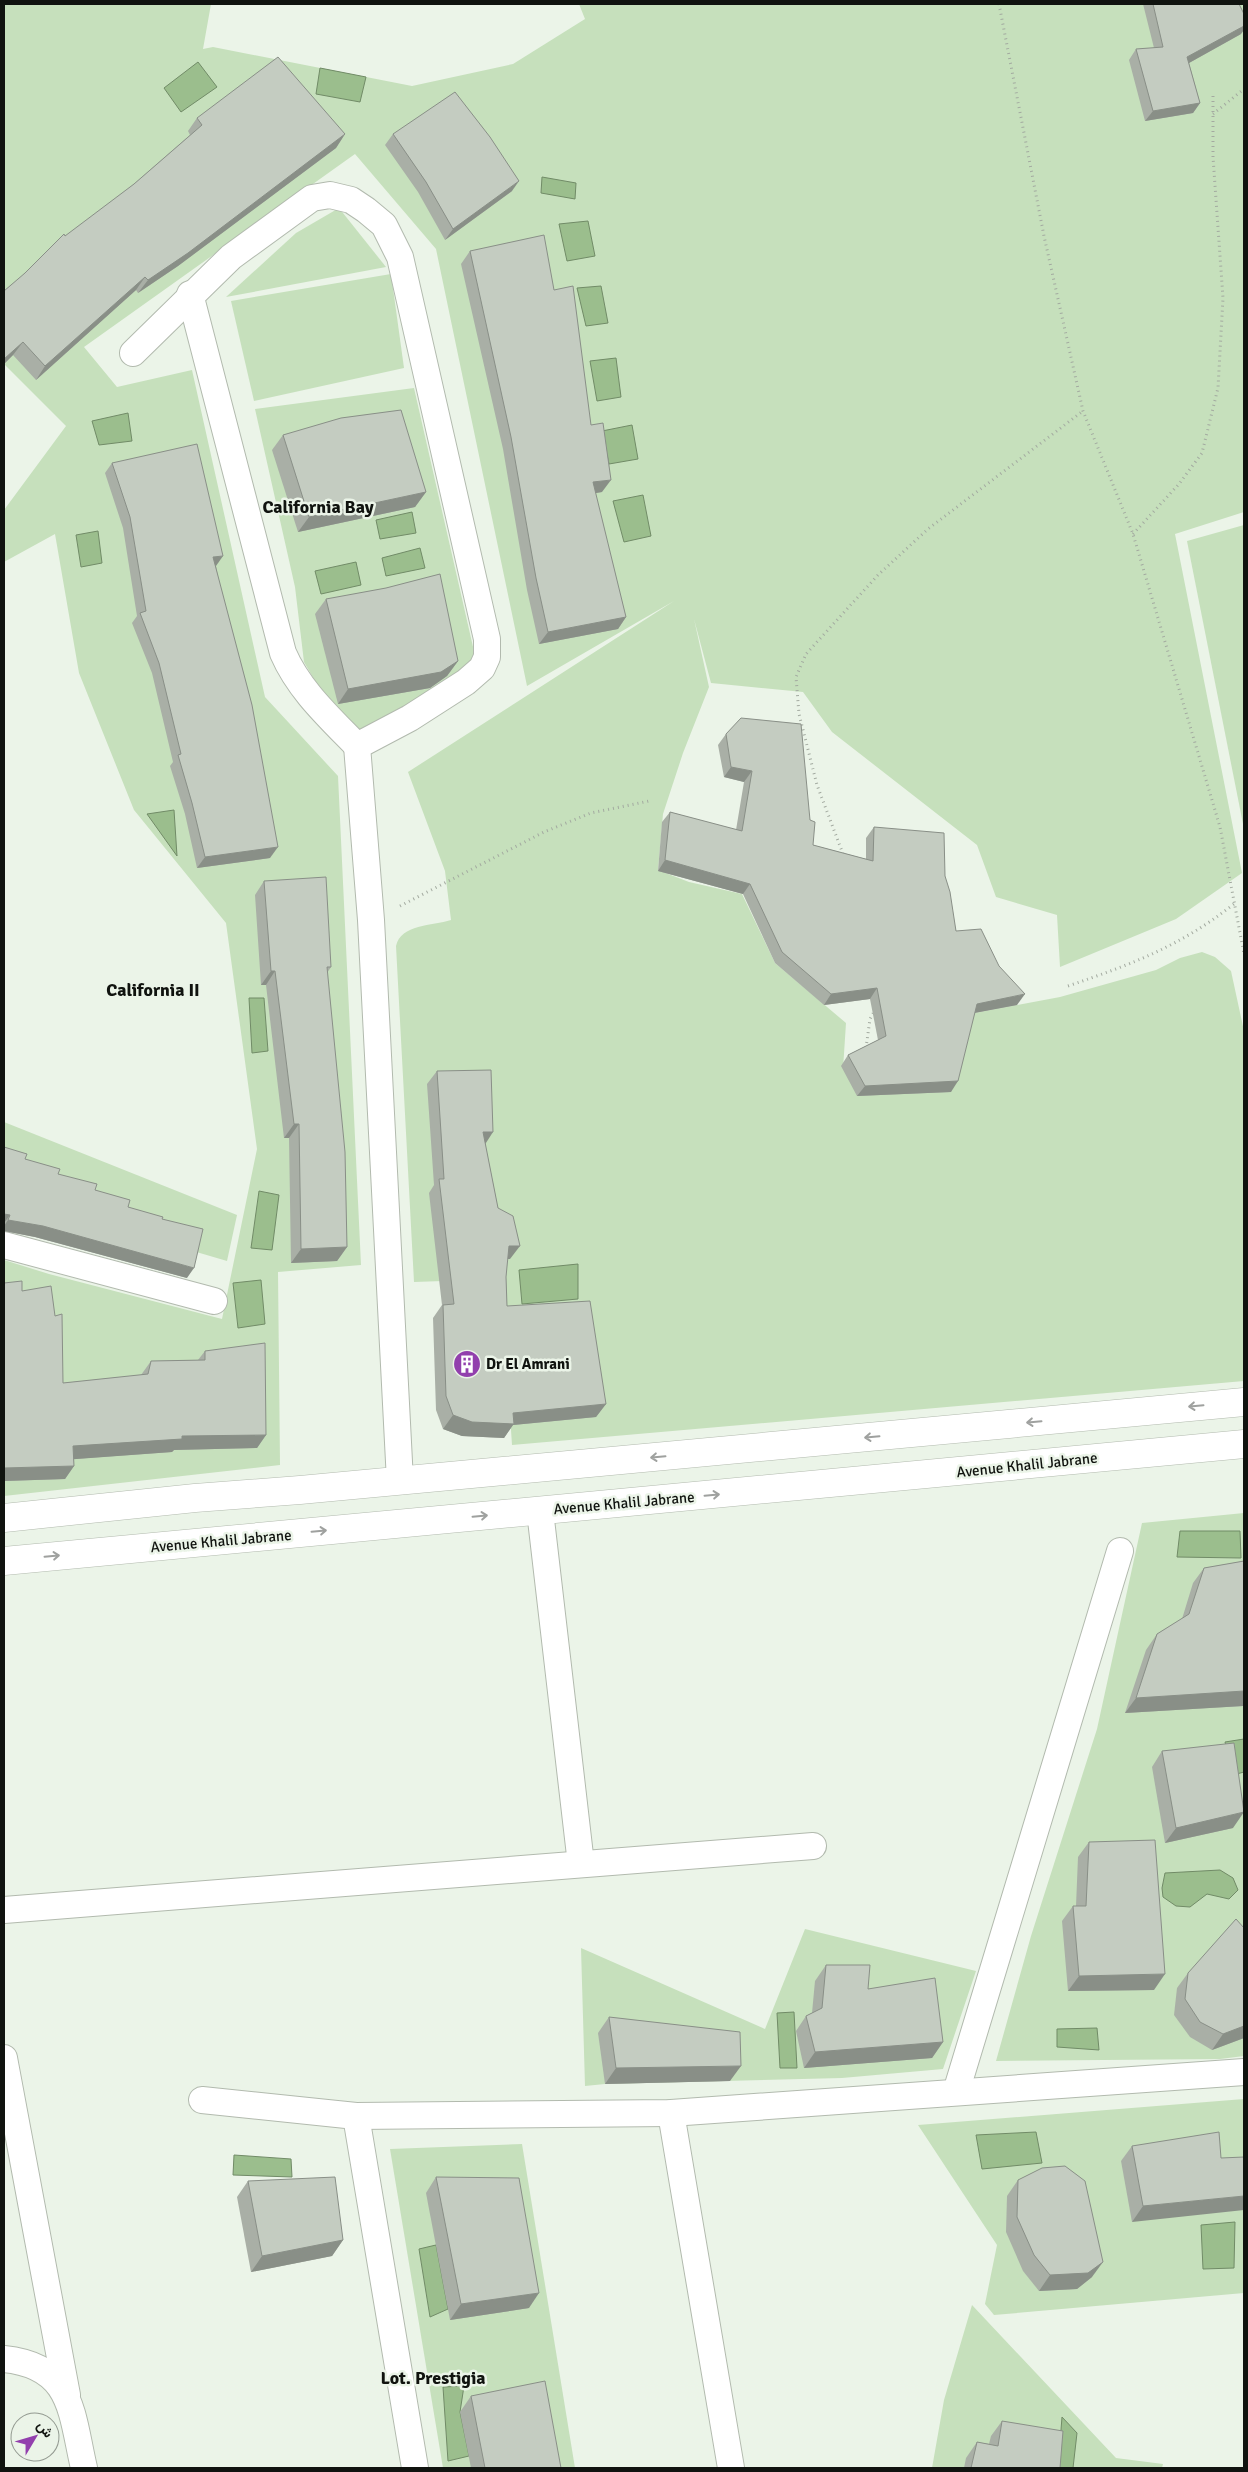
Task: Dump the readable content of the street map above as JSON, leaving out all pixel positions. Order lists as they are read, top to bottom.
{
  "streets": {
    "main road": ["Avenue Khalil Jabrane"]
  },
  "districts": ["California Bay", "California II", "Lot. Prestigia"],
  "places": {
    "building": ["Dr El Amrani"]
  },
  "north": "top right"
}
